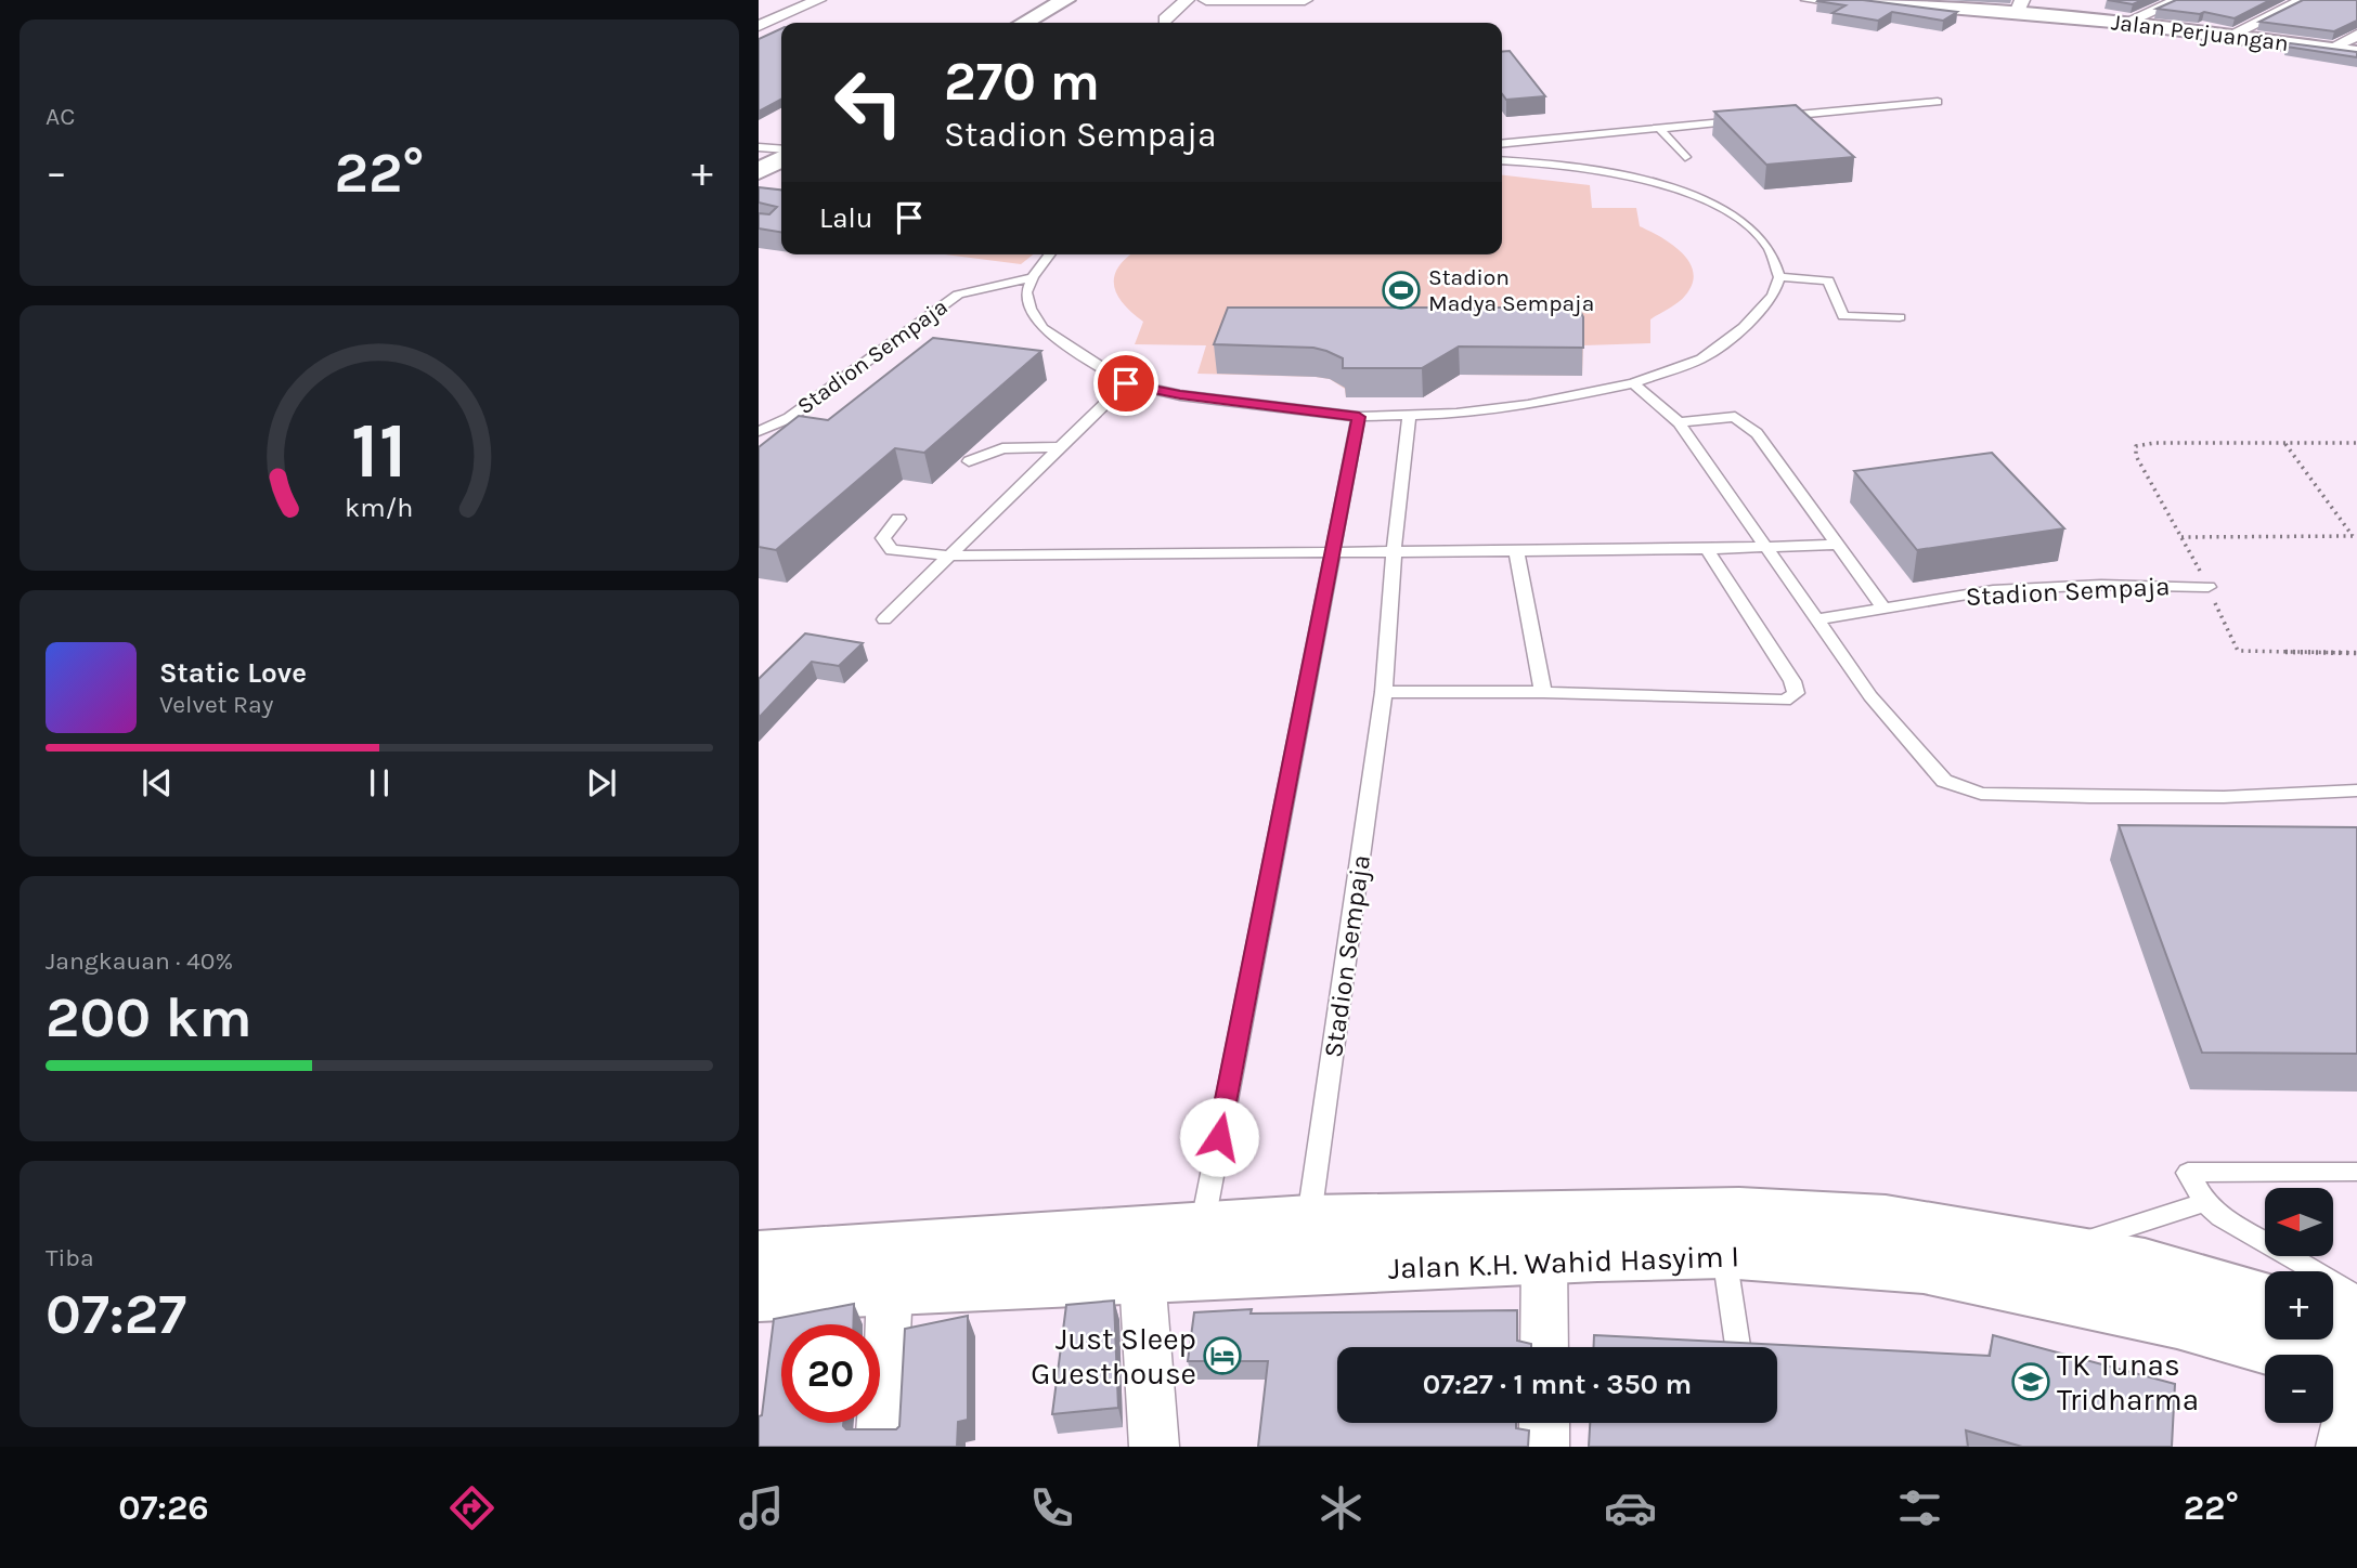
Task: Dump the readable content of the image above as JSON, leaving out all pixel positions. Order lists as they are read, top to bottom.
{
  "streets": {
    "main road": ["Jalan Perjuangan", "Jalan K.H. Wahid Hasyim I"],
    "lane": ["Stadion Sempaja"]
  },
  "crossings": [
    ["Stadion Sempaja", "Jalan K.H. Wahid Hasyim I"]
  ],
  "places": {
    "sports": ["Stadion Madya Sempaja"],
    "hotel": ["Just Sleep Guesthouse"],
    "school or university": ["TK Tunas Tridharma"]
  },
  "north": "left",
  "page": {
    "tile": [
      "AC",
      ["Jangkauan · 40%", "200 km"],
      ["Tiba", "07:27"]
    ],
    "turn": ["270 m", "Stadion Sempaja"],
    "heat": ["−", "22°", "+"],
    "then": "Lalu",
    "song": ["Static Love", "Velvet Ray"],
    "map_buttons": ["+", "−"],
    "limit": "20",
    "trip": "07:27 · 1 mnt · 350 m",
    "tabs": ["07:26", "22°"],
    "gauge": ["11", "km/h"]
  }
}
